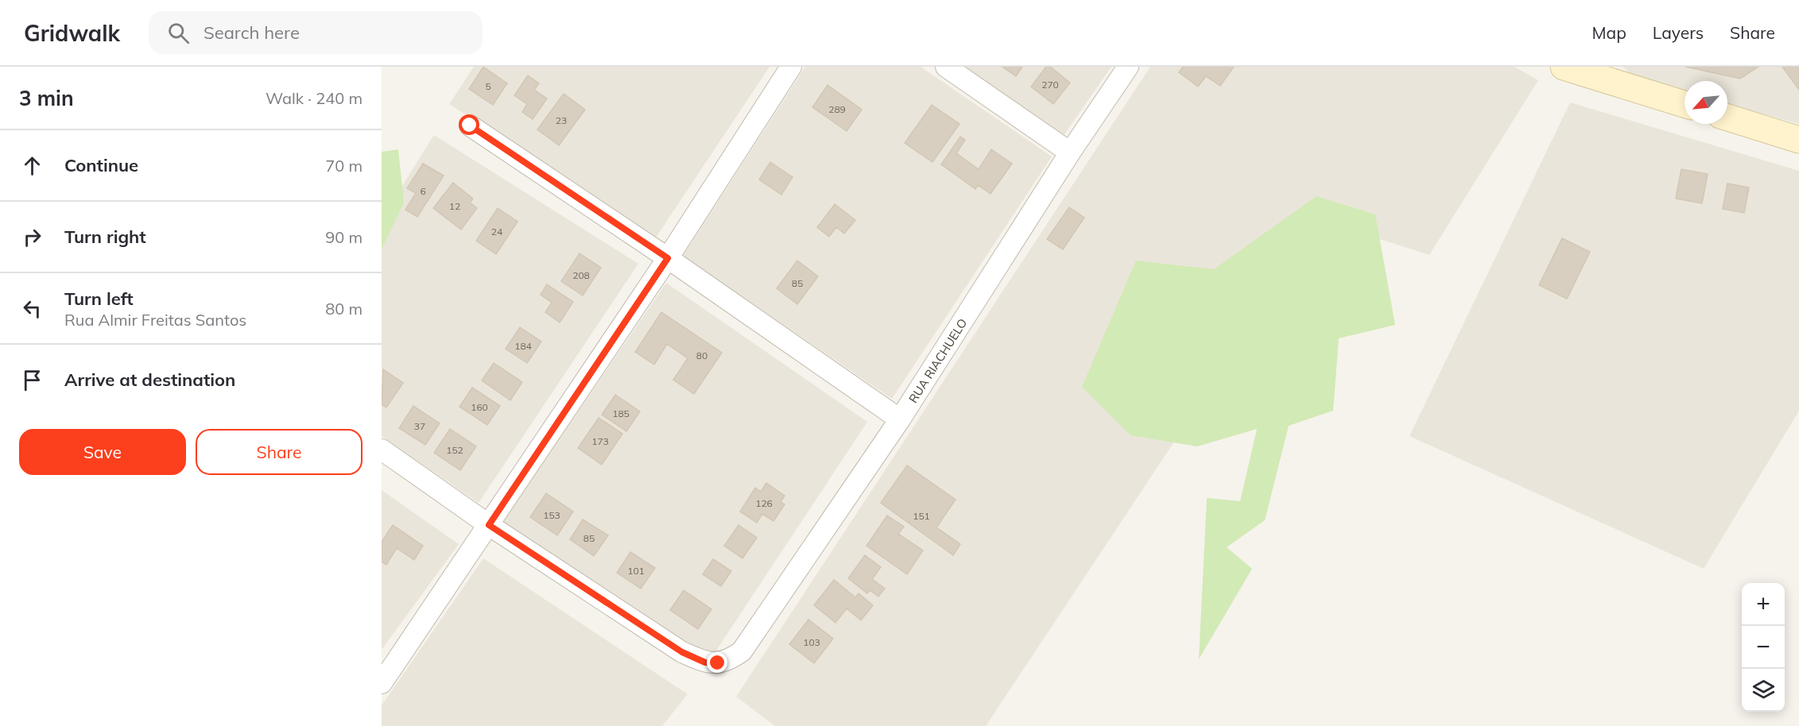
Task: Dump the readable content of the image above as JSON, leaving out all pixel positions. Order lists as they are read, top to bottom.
{
  "streets": {
    "street": ["RUA RIACHUELO"]
  },
  "house_numbers": [
    "270",
    "5",
    "289",
    "23",
    "6",
    "12",
    "24",
    "208",
    "85",
    "184",
    "80",
    "160",
    "185",
    "37",
    "173",
    "152",
    "126",
    "153",
    "151",
    "85",
    "101",
    "103"
  ],
  "north": "bottom left",
  "page": {
    "header": "Gridwalk",
    "search": "Search here",
    "nav": ["Map", "Layers", "Share"],
    "heading": ["3 min", "Walk · 240 m"],
    "list": [
      ["Continue", "70 m"],
      ["Turn right", "90 m"],
      ["Turn left", "Rua Almir Freitas Santos", "80 m"],
      "Arrive at destination"
    ],
    "buttons": ["Save", "Share"],
    "map_buttons": ["+", "−"]
  }
}
